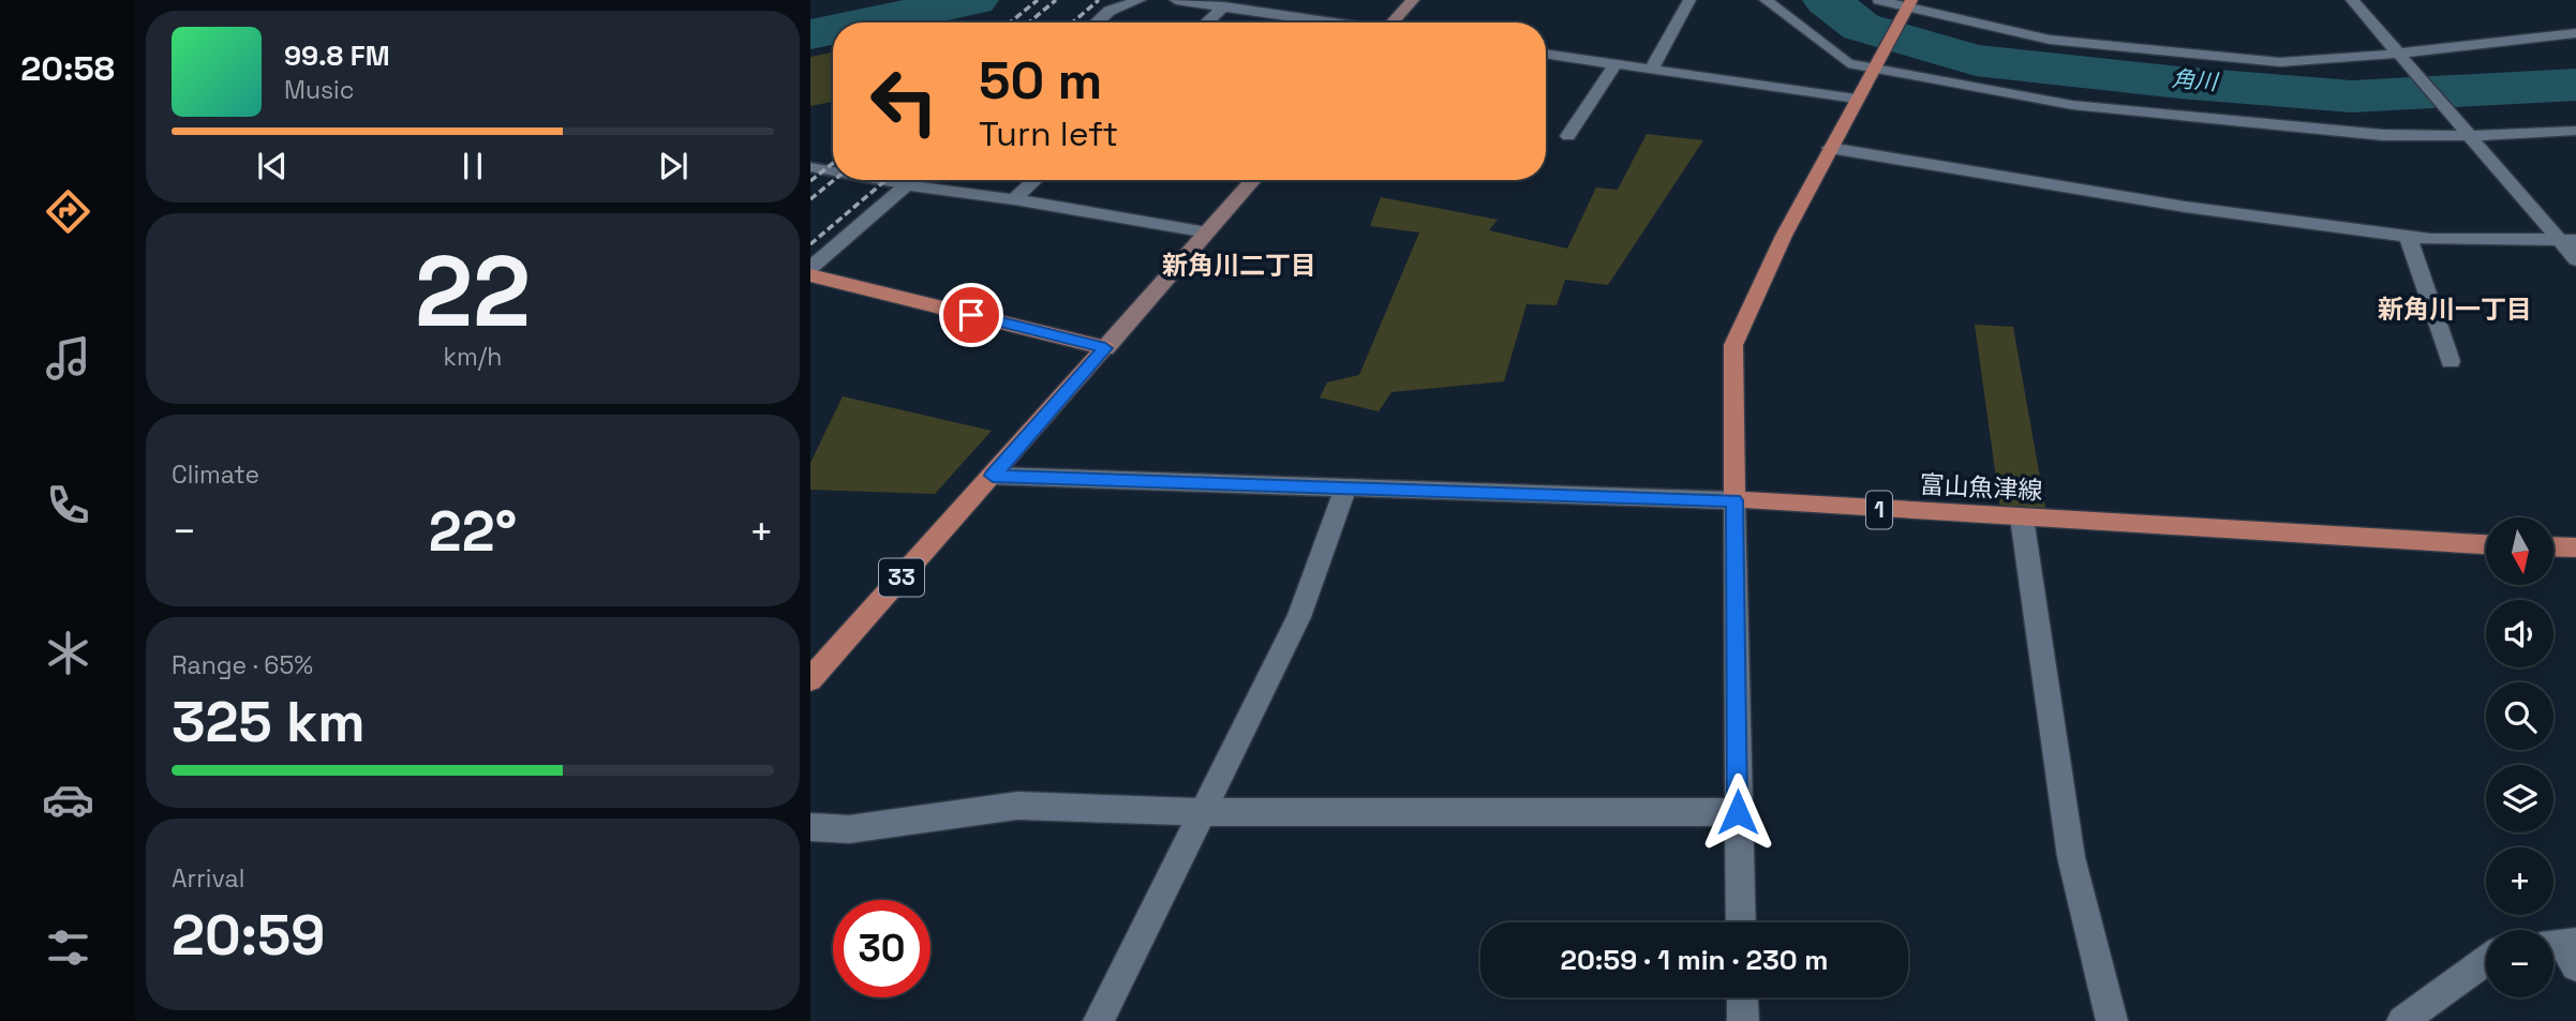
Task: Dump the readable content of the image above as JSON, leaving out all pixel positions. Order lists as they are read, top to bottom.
{
  "streets": {
    "main road": ["富山魚津線", "1", "33"]
  },
  "districts": ["新角川二丁目", "新角川一丁目"],
  "water": ["角川"],
  "north": "bottom",
  "page": {
    "tabs": "20:58",
    "turn": ["50 m", "Turn left"],
    "song": ["99.8 FM", "Music"],
    "tile": [
      ["22", "km/h"],
      "Climate",
      ["Range · 65%", "325 km"],
      ["Arrival", "20:59"]
    ],
    "heat": ["−", "22°", "+"],
    "map_buttons": ["+", "−"],
    "limit": "30",
    "trip": "20:59 · 1 min · 230 m"
  }
}
